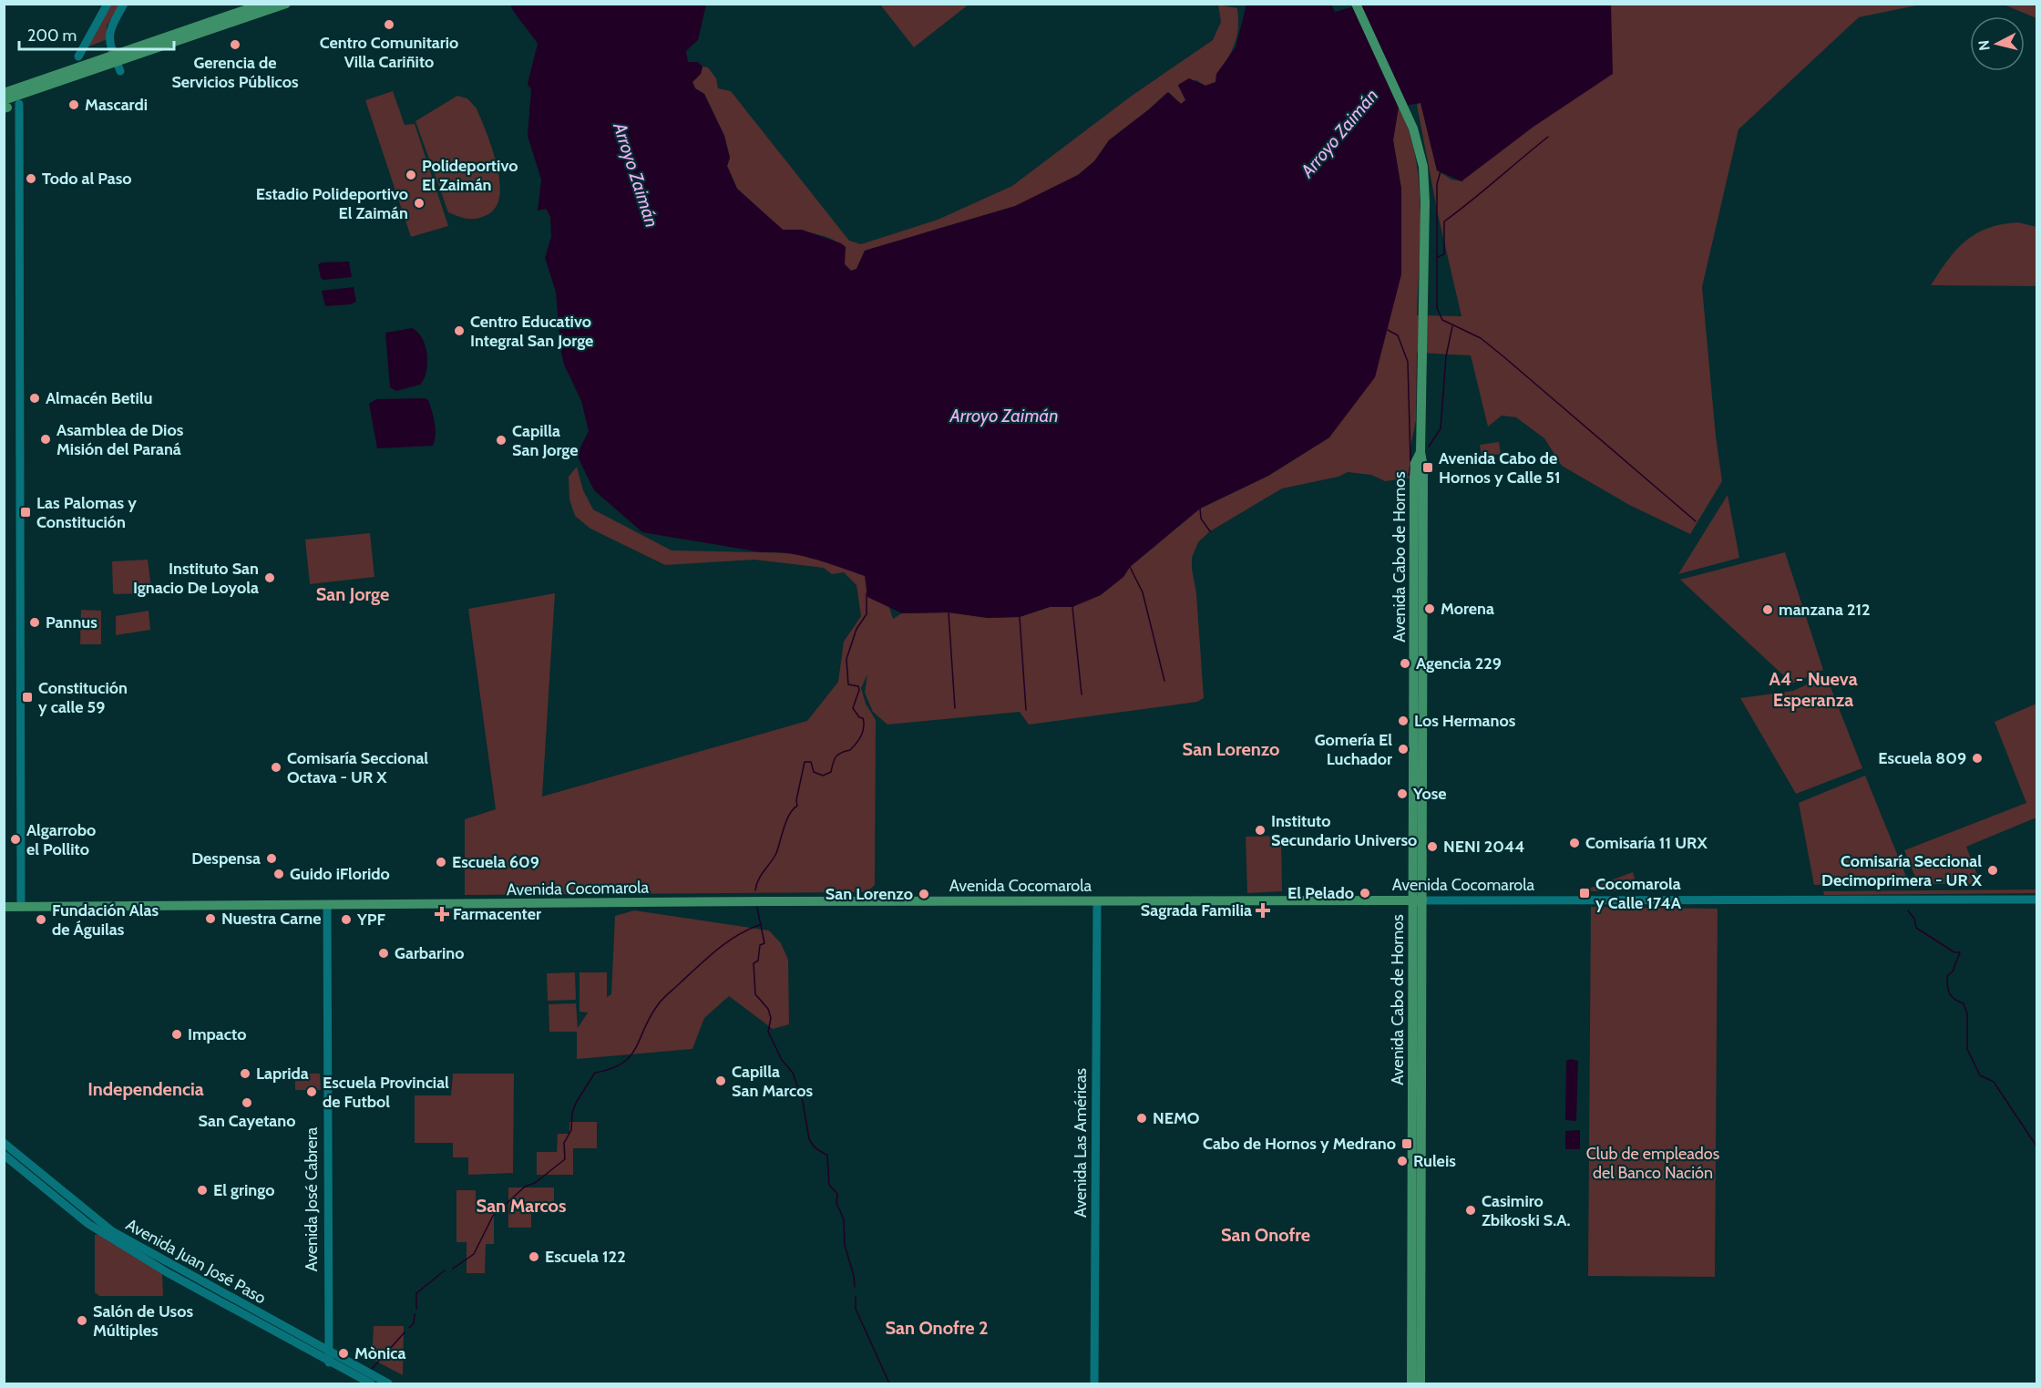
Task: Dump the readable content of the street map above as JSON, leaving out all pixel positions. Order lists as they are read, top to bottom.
{
  "streets": {
    "main road": [
      "Avenida Cabo de Hornos",
      "Avenida Cocomarola",
      "Avenida Las Américas",
      "Avenida José Cabrera",
      "Avenida Juan José Paso"
    ]
  },
  "crossings": [
    ["Avenida Cabo de Hornos", "Avenida Cocomarola"],
    ["Avenida Cocomarola", "Avenida Las Américas"],
    ["Avenida Cocomarola", "Avenida José Cabrera"],
    ["Avenida José Cabrera", "Avenida Juan José Paso"]
  ],
  "districts": [
    "San Jorge",
    "A4 - Nueva Esperanza",
    "San Lorenzo",
    "Independencia",
    "San Marcos",
    "San Onofre",
    "San Onofre 2"
  ],
  "water": ["Arroyo Zaimán"],
  "parks": ["Club de empleados del Banco Nación"],
  "places": {
    "other": [
      "Centro Comunitario Villa Cariñito",
      "Gerencia de Servicios Públicos",
      "Mascardi",
      "Polideportivo El Zaimán",
      "Todo al Paso",
      "Estadio Polideportivo El Zaimán",
      "Centro Educativo Integral San Jorge",
      "Almacén Betilu",
      "Asamblea de Dios Misión del Paraná",
      "Capilla San Jorge",
      "Instituto San Ignacio De Loyola",
      "Morena",
      "manzana 212",
      "Pannus",
      "Agencia 229",
      "Los Hermanos",
      "Gomería El Luchador",
      "Escuela 809",
      "Comisaría Seccional Octava - UR X",
      "Yose",
      "Instituto Secundario Universo",
      "Algarrobo el Pollito",
      "Comisaría 11 URX",
      "NENI 2044",
      "Despensa",
      "Escuela 609",
      "Comisaría Seccional Decimoprimera - UR X",
      "Guido iFlorido",
      "El Pelado",
      "San Lorenzo",
      "Nuestra Carne",
      "Fundación Alas de Águilas",
      "YPF",
      "Garbarino",
      "Impacto",
      "Laprida",
      "Capilla San Marcos",
      "Escuela Provincial de Futbol",
      "San Cayetano",
      "NEMO",
      "Ruleis",
      "El gringo",
      "Casimiro Zbikoski S.A.",
      "Escuela 122",
      "Salón de Usos Múltiples",
      "Mònica"
    ],
    "transit": [
      "Avenida Cabo de Hornos y Calle 51",
      "Las Palomas y Constitución",
      "Constitución y calle 59",
      "Cocomarola y Calle 174A",
      "Cabo de Hornos y Medrano"
    ],
    "health": ["Sagrada Familia", "Farmacenter"]
  },
  "scale_bar": "200 m",
  "north": "left"
}
